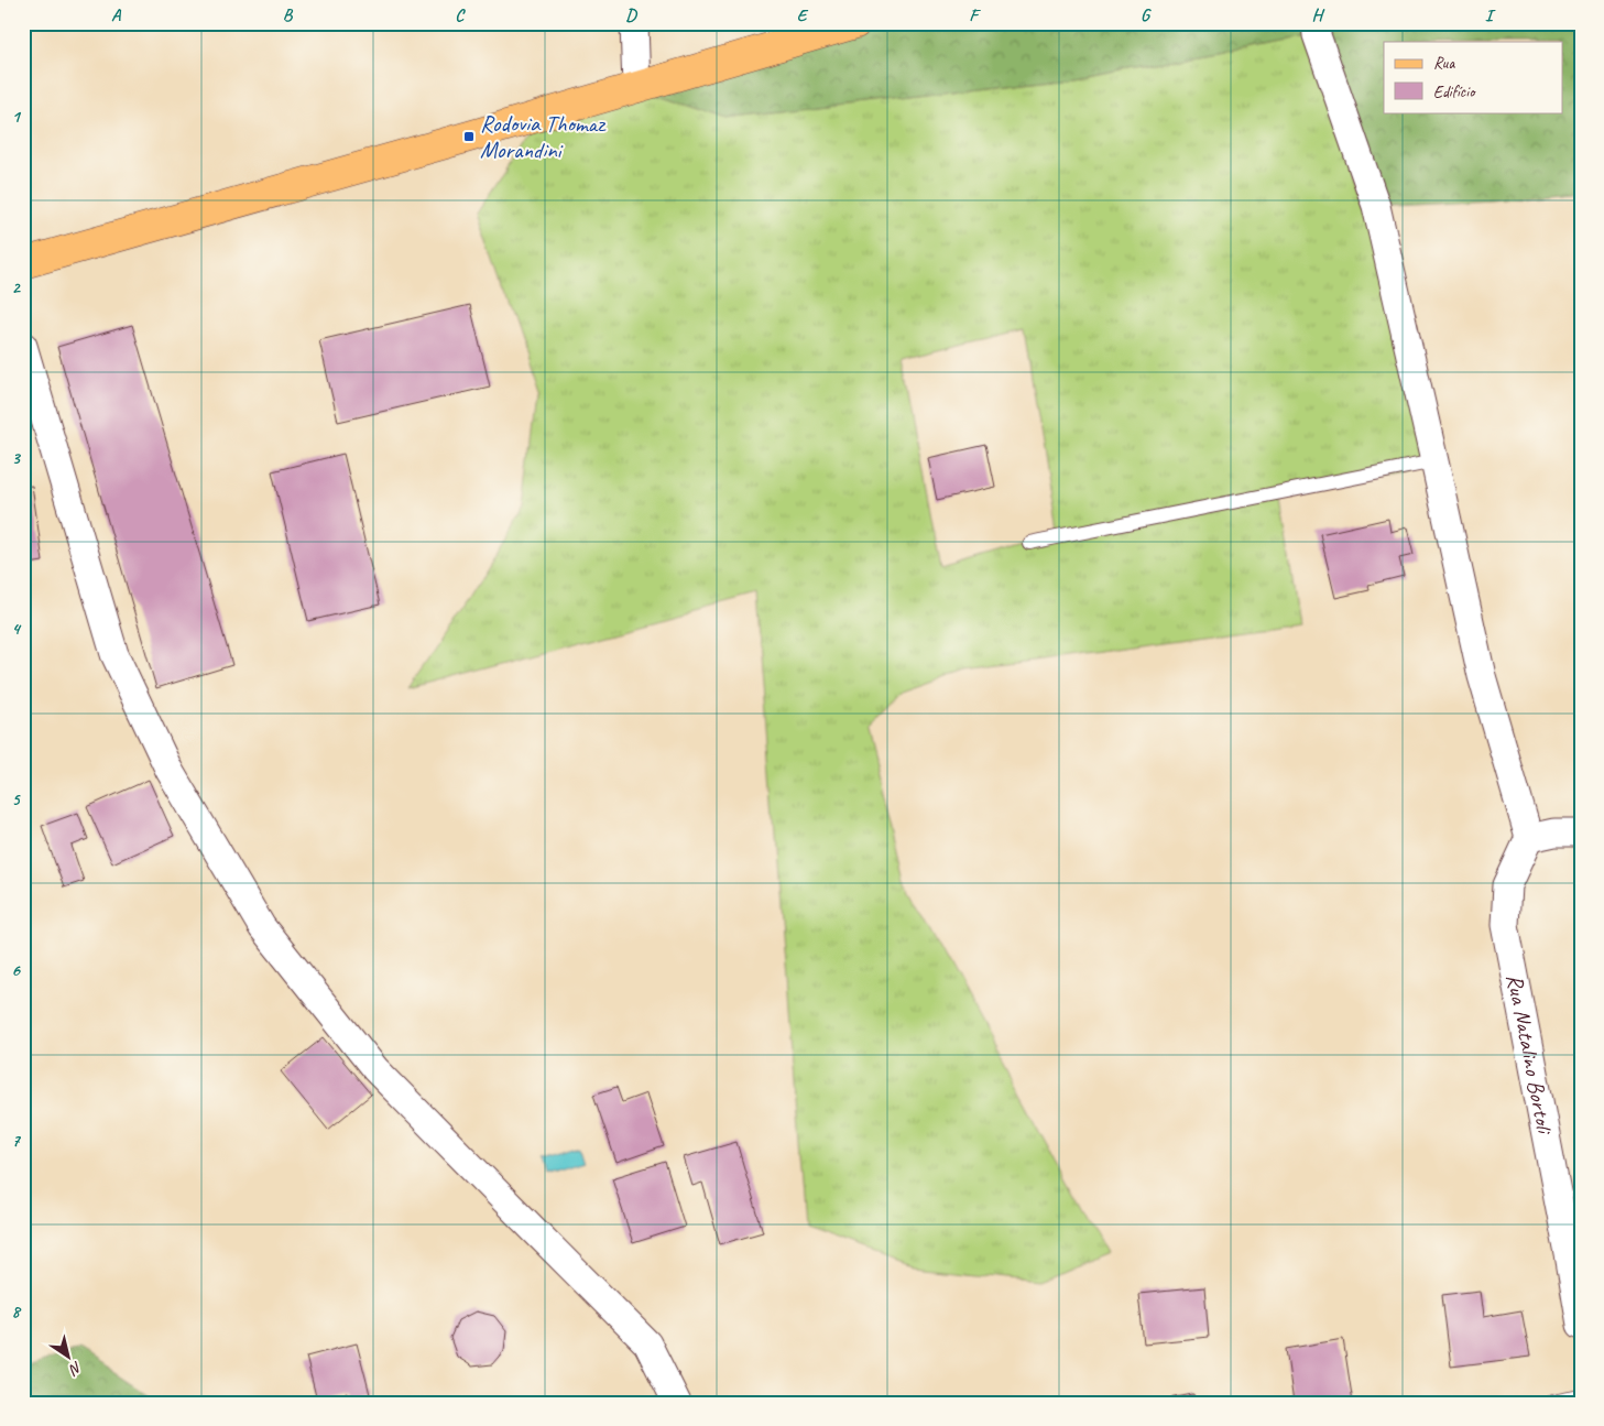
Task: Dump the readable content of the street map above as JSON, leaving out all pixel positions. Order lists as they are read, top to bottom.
{
  "streets": {
    "street": ["Rua Natalino Bortoli"]
  },
  "places": {
    "transit": ["Rodovia Thomaz Morandini"]
  },
  "legend": ["Rua", "Edifício"],
  "north": "bottom right",
  "grid": {
    "columns": [
      "A",
      "B",
      "C",
      "D",
      "E",
      "F",
      "G",
      "H",
      "I"
    ],
    "rows": [
      "1",
      "2",
      "3",
      "4",
      "5",
      "6",
      "7",
      "8"
    ]
  }
}
